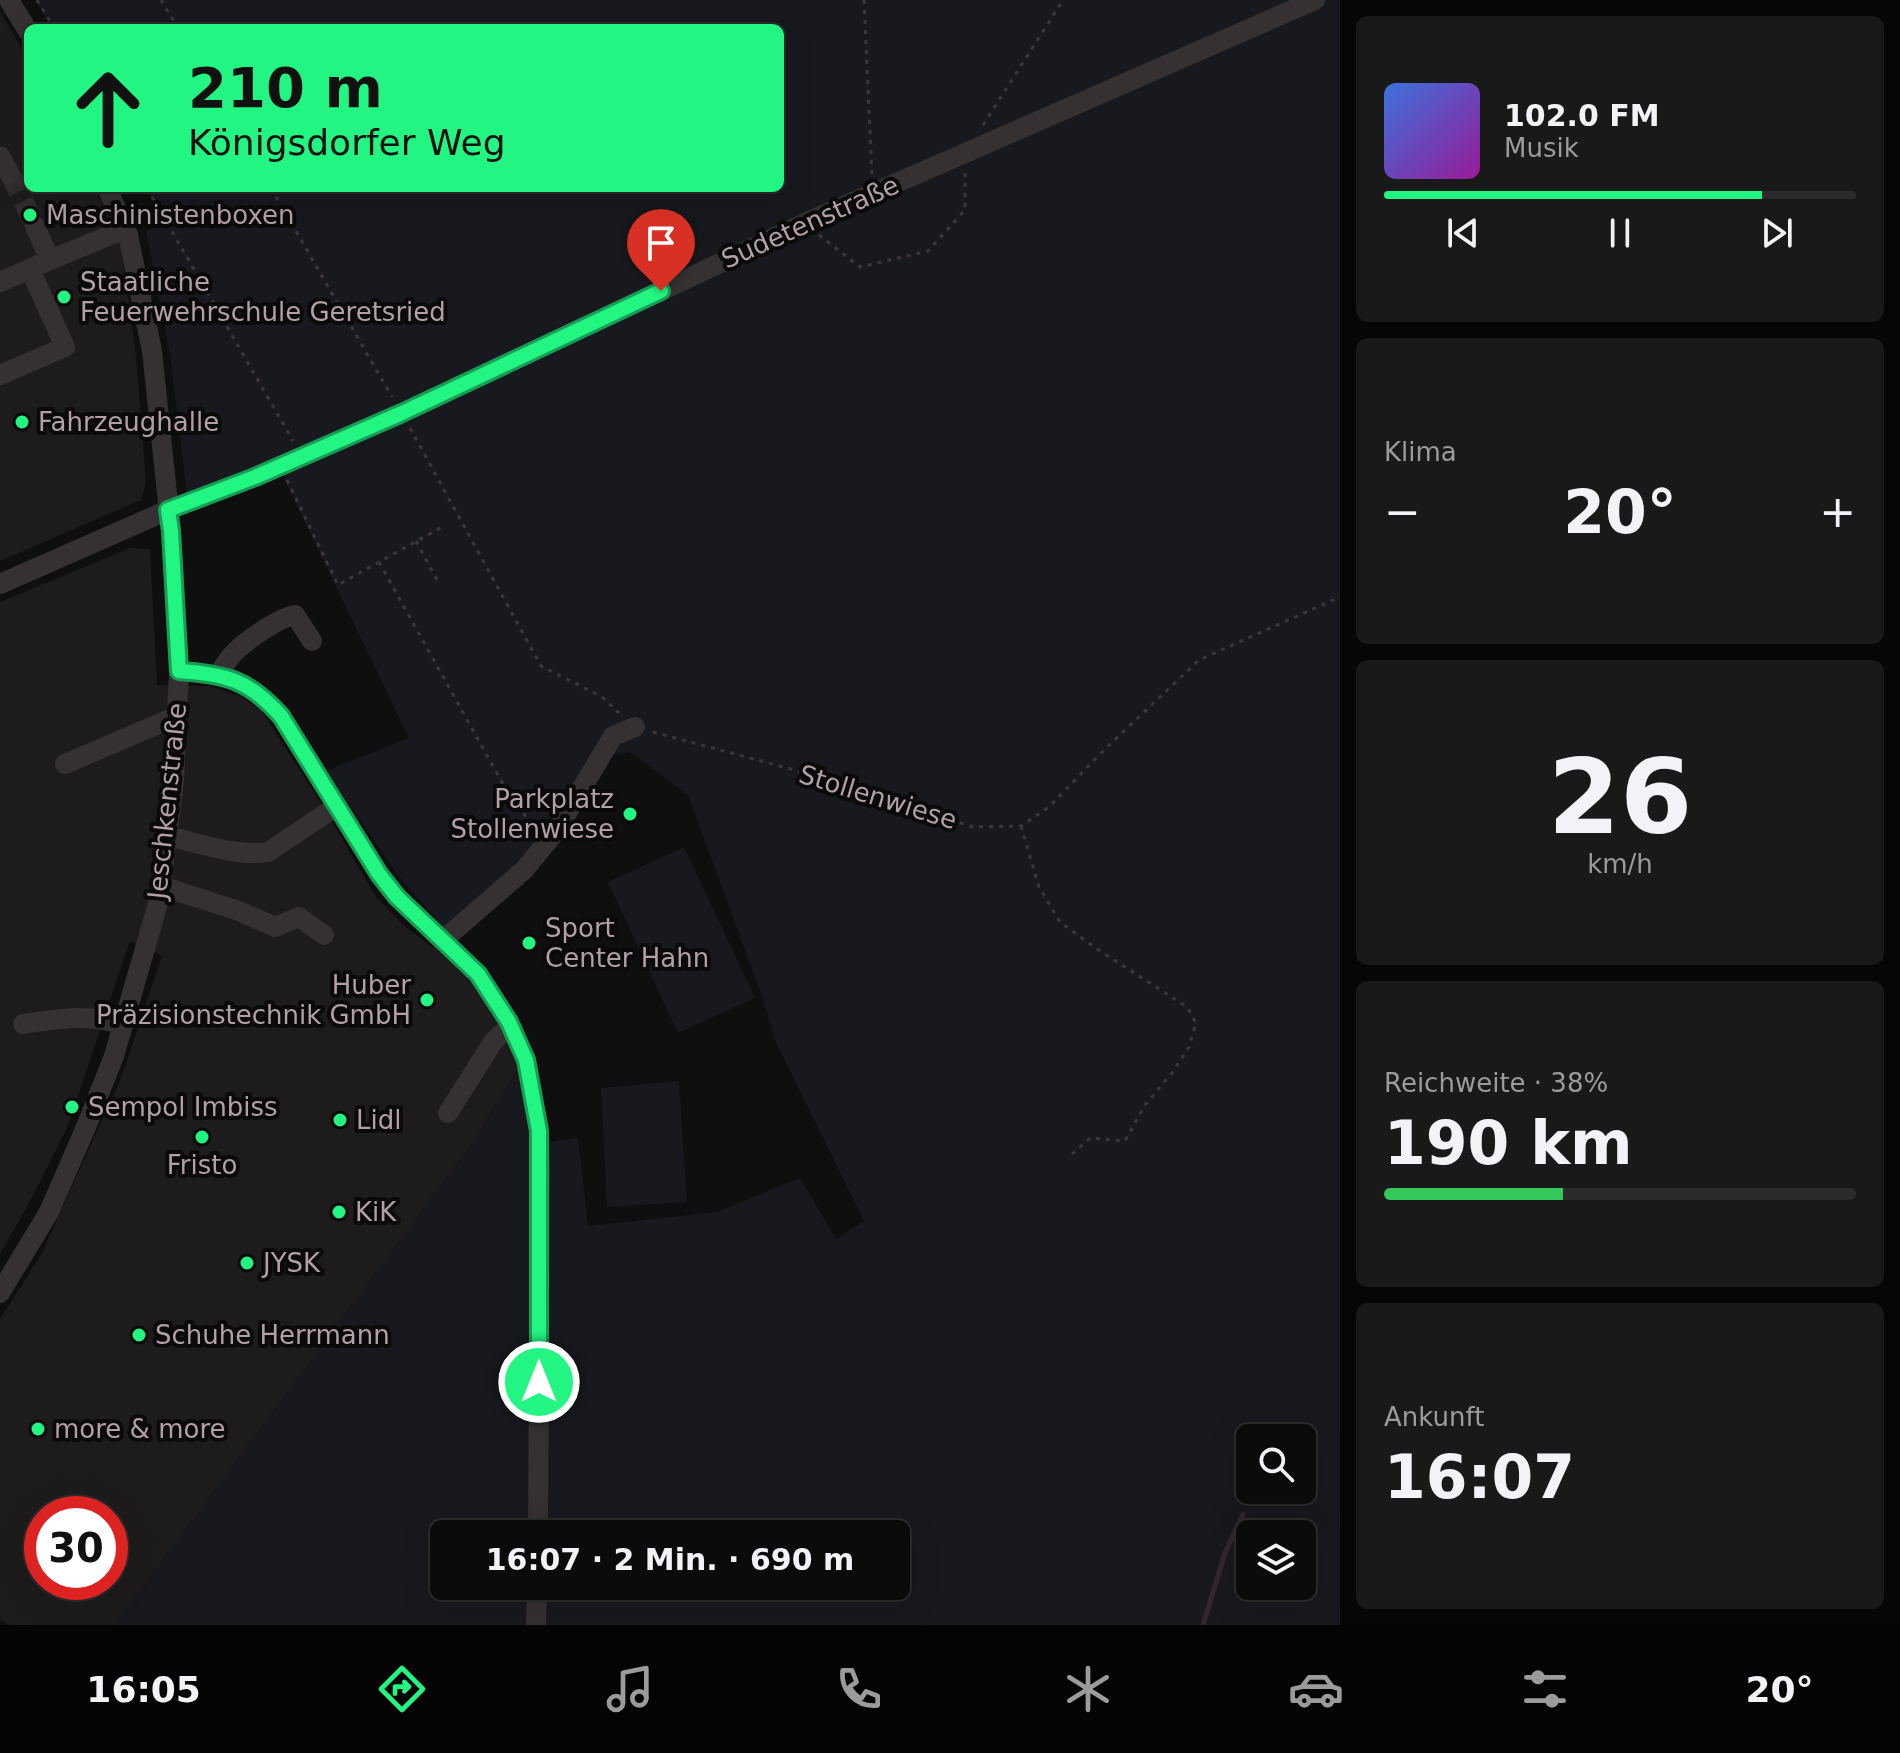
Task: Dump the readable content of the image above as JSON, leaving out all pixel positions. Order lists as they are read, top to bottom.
{
  "streets": {
    "street": ["Sudetenstraße", "Jeschkenstraße"],
    "path": ["Stollenwiese"]
  },
  "crossings": [
    ["Sudetenstraße", "Jeschkenstraße"]
  ],
  "places": [
    "Maschinistenboxen",
    "Staatliche Feuerwehrschule Geretsried",
    "Fahrzeughalle",
    "Parkplatz Stollenwiese",
    "Sport Center Hahn",
    "Huber Präzisionstechnik GmbH",
    "Sempol Imbiss",
    "Lidl",
    "Fristo",
    "KiK",
    "JYSK",
    "Schuhe Herrmann",
    "more & more"
  ],
  "page": {
    "turn": ["210 m", "Königsdorfer Weg"],
    "song": ["102.0 FM", "Musik"],
    "tile": [
      "Klima",
      ["26", "km/h"],
      ["Reichweite · 38%", "190 km"],
      ["Ankunft", "16:07"]
    ],
    "heat": ["−", "20°", "+"],
    "limit": "30",
    "trip": "16:07 · 2 Min. · 690 m",
    "tabs": ["16:05", "20°"]
  }
}
